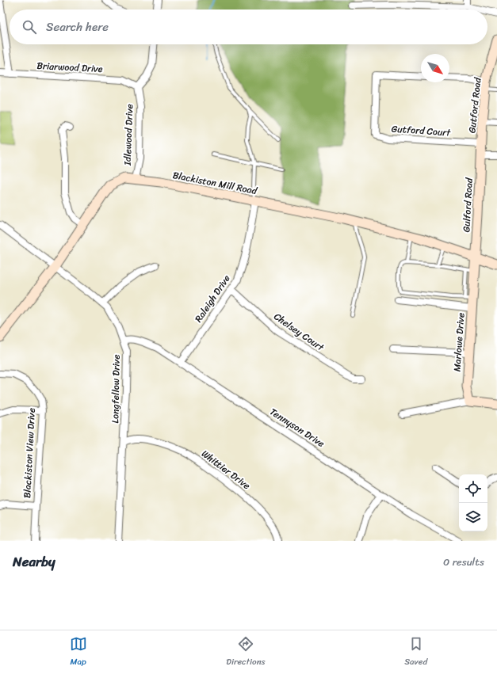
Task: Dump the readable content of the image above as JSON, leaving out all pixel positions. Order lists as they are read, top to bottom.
{
  "streets": {
    "main road": [
      "Gutford Road",
      "Blackiston Mill Road",
      "Gulford Road",
      "Marlowe Drive"
    ],
    "street": [
      "Briarwood Drive",
      "Gutford Court",
      "Idlewood Drive",
      "Raleigh Drive",
      "Chelsey Court",
      "Longfellow Drive",
      "Tennyson Drive",
      "Blackiston View Drive",
      "Whittier Drive"
    ]
  },
  "crossings": [
    ["Briarwood Drive", "Idlewood Drive"],
    ["Gutford Road", "Gutford Court"],
    ["Gutford Road", "Gulford Road"],
    ["Idlewood Drive", "Blackiston Mill Road"],
    ["Blackiston Mill Road", "Gulford Road"],
    ["Blackiston Mill Road", "Raleigh Drive"],
    ["Blackiston Mill Road", "Marlowe Drive"],
    ["Blackiston Mill Road", "Longfellow Drive"],
    ["Gulford Road", "Marlowe Drive"],
    ["Raleigh Drive", "Chelsey Court"],
    ["Raleigh Drive", "Tennyson Drive"],
    ["Longfellow Drive", "Tennyson Drive"],
    ["Longfellow Drive", "Whittier Drive"]
  ],
  "north": "bottom right",
  "page": {
    "search": "Search here",
    "heading": ["Nearby", "0 results"],
    "nav": ["Map", "Directions", "Saved"]
  }
}
